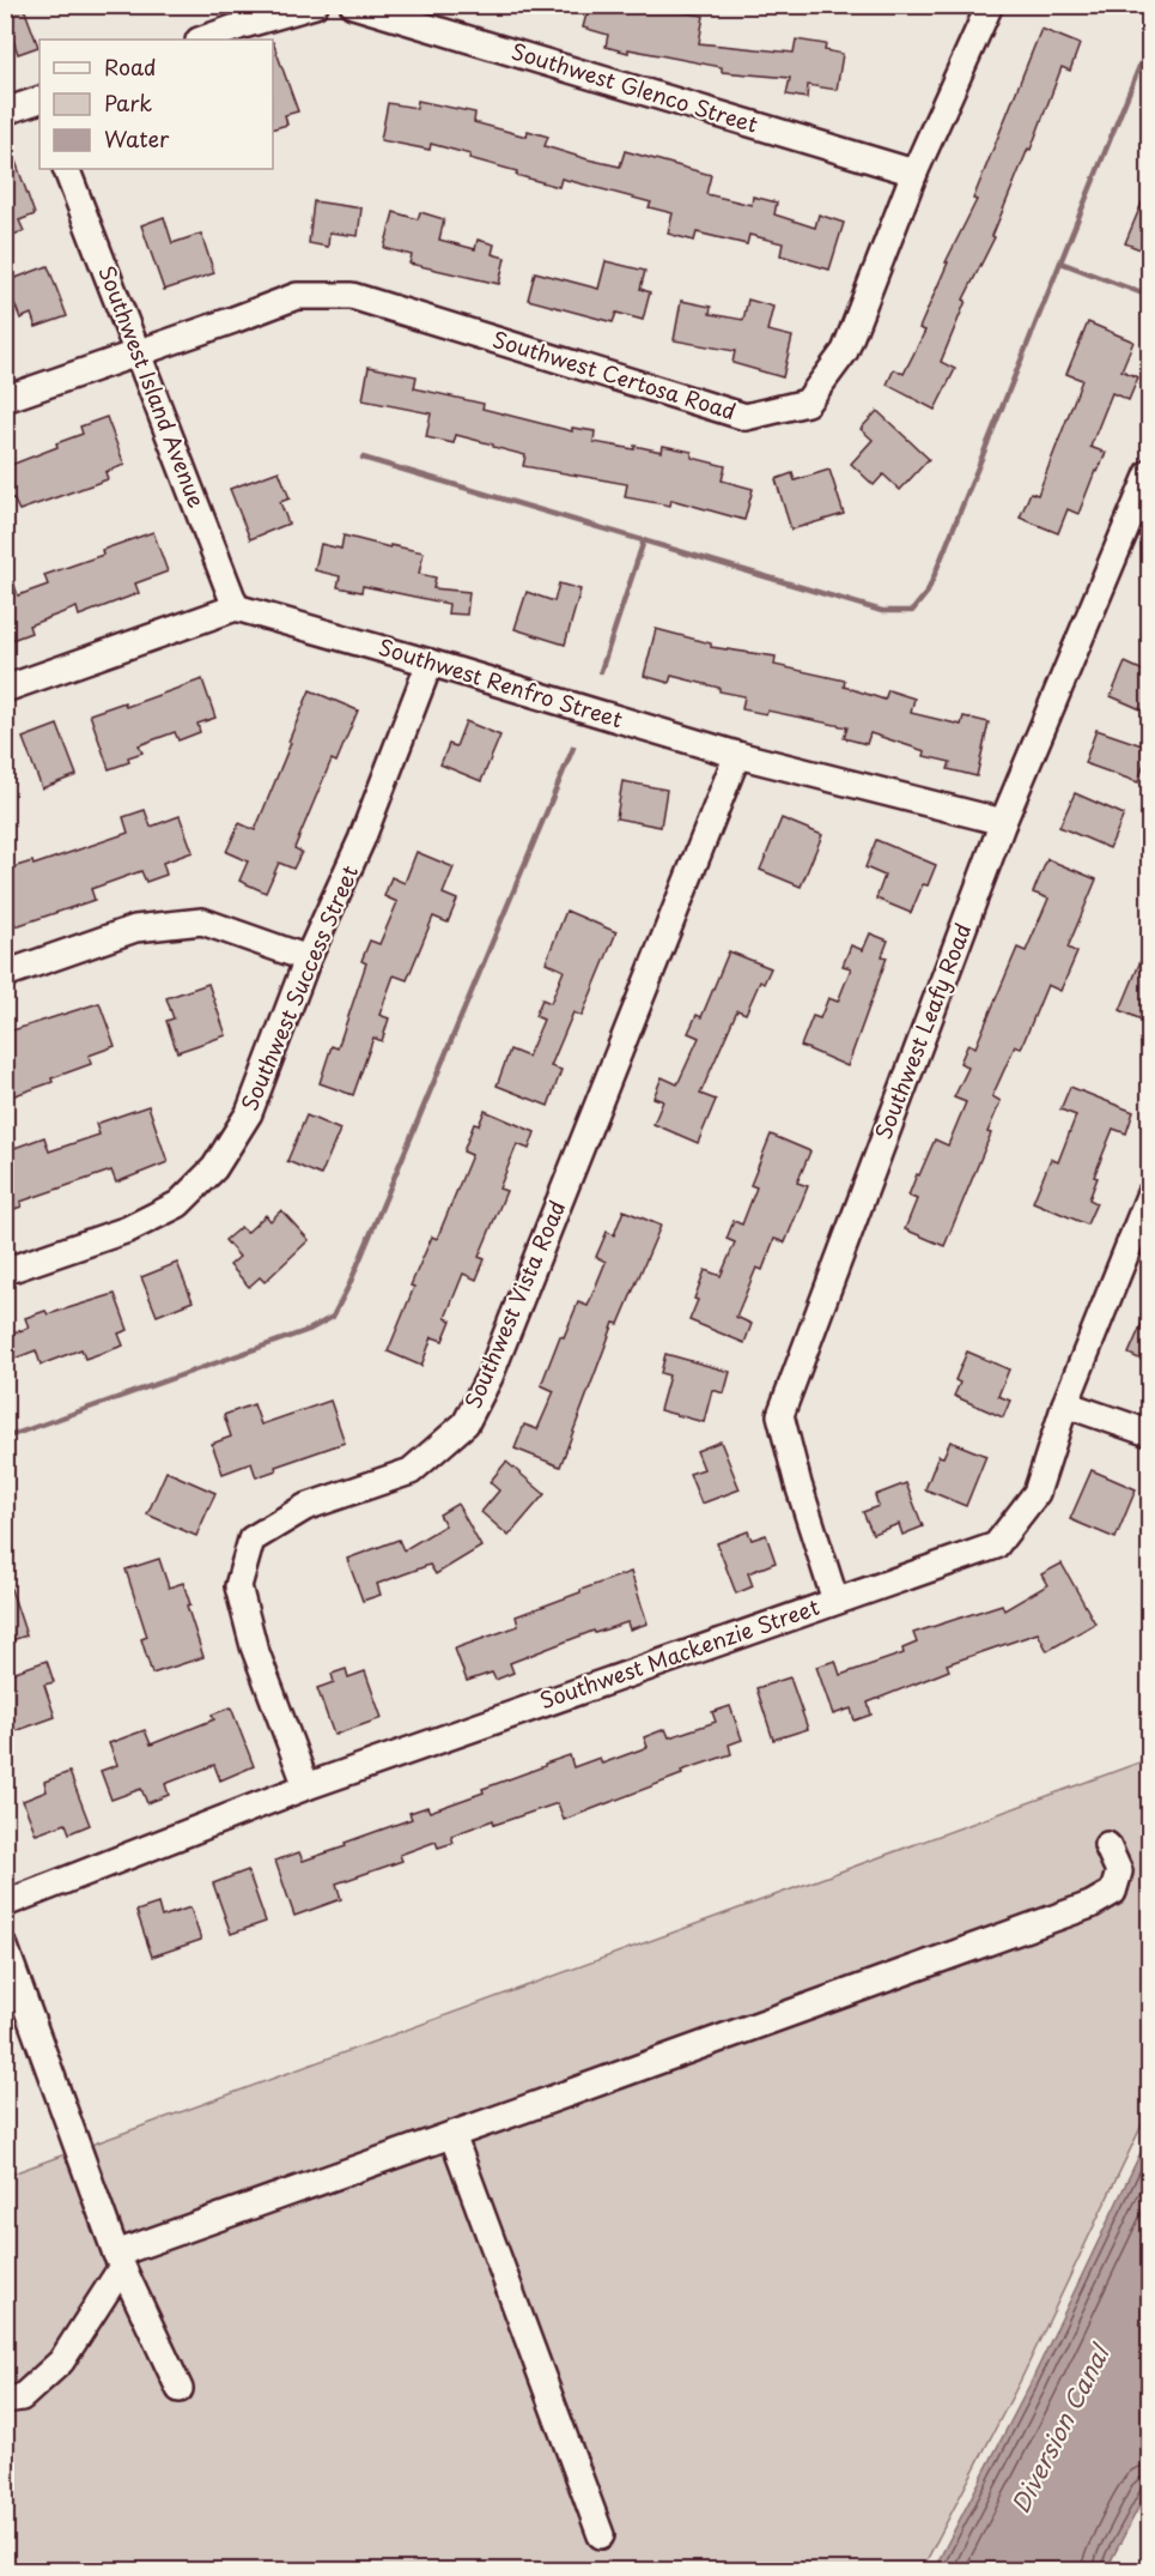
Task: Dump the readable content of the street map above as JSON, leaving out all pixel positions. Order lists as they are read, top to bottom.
{
  "streets": {
    "street": [
      "Southwest Glenco Street",
      "Southwest Certosa Road",
      "Southwest Island Avenue",
      "Southwest Renfro Street",
      "Southwest Success Street",
      "Southwest Leafy Road",
      "Southwest Vista Road",
      "Southwest Mackenzie Street"
    ]
  },
  "crossings": [
    ["Southwest Glenco Street", "Southwest Certosa Road"],
    ["Southwest Certosa Road", "Southwest Island Avenue"],
    ["Southwest Island Avenue", "Southwest Renfro Street"],
    ["Southwest Renfro Street", "Southwest Success Street"],
    ["Southwest Renfro Street", "Southwest Leafy Road"],
    ["Southwest Renfro Street", "Southwest Vista Road"],
    ["Southwest Leafy Road", "Southwest Mackenzie Street"],
    ["Southwest Vista Road", "Southwest Mackenzie Street"]
  ],
  "water": ["Diversion Canal"],
  "legend": ["Road", "Park", "Water"]
}
